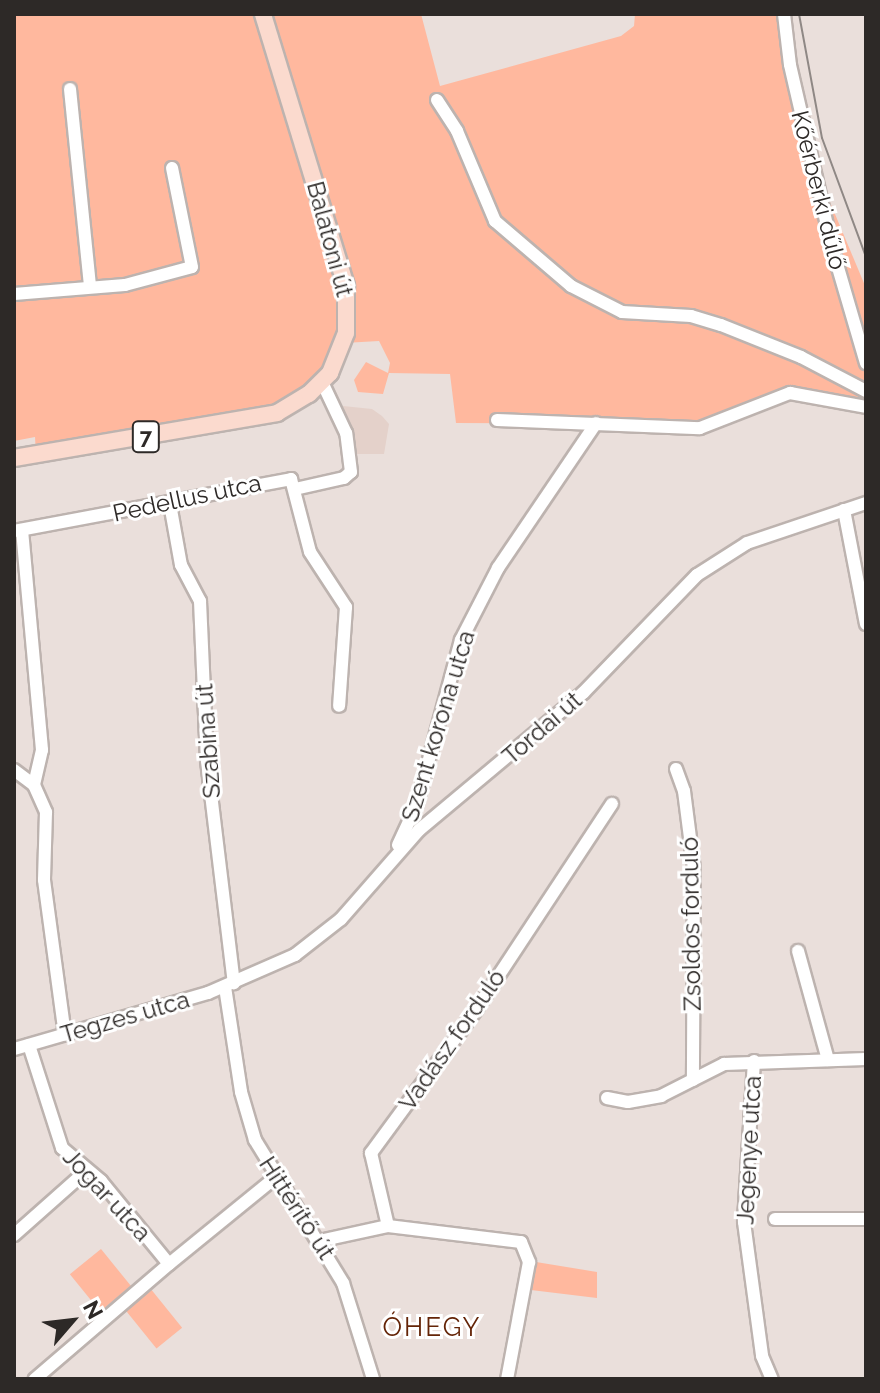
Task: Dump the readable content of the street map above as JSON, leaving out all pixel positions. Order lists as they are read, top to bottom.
{
  "streets": {
    "main road": ["Balatoni út", "7"],
    "street": [
      "Kőérberki dűlő",
      "Pedellus utca",
      "Szent korona utca",
      "Tordai út",
      "Szabina út",
      "Zsoldos forduló",
      "Tegzes utca",
      "Vadász forduló",
      "Jegenye utca",
      "Jogar utca",
      "Hittérítő út"
    ]
  },
  "crossings": [
    ["Balatoni út", "Pedellus utca"],
    ["Pedellus utca", "Szabina út"],
    ["Szent korona utca", "Tordai út"],
    ["Tordai út", "Szabina út"],
    ["Tordai út", "Tegzes utca"],
    ["Tordai út", "Hittérítő út"],
    ["Szabina út", "Tegzes utca"],
    ["Szabina út", "Hittérítő út"],
    ["Tegzes utca", "Jogar utca"],
    ["Tegzes utca", "Hittérítő út"]
  ],
  "districts": ["ÓHEGY"],
  "north": "top right"
}
